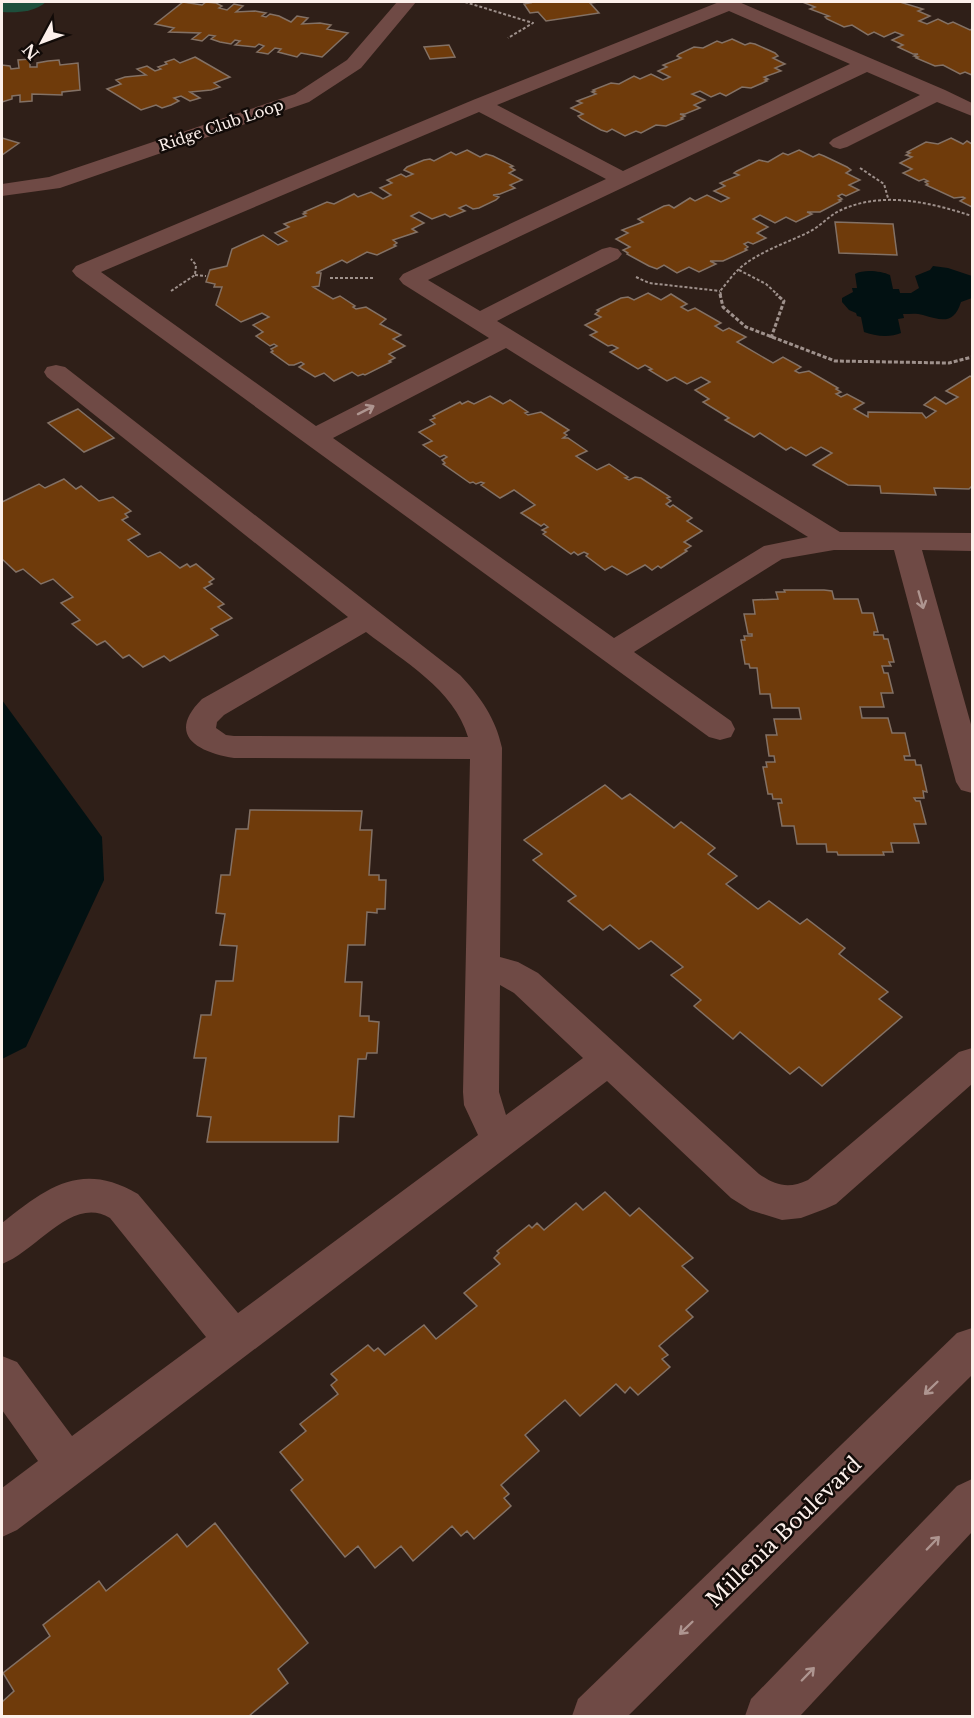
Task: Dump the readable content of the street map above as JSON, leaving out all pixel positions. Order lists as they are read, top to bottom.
{
  "streets": {
    "street": ["Ridge Club Loop", "Millenia Boulevard"]
  },
  "north": "bottom left"
}
